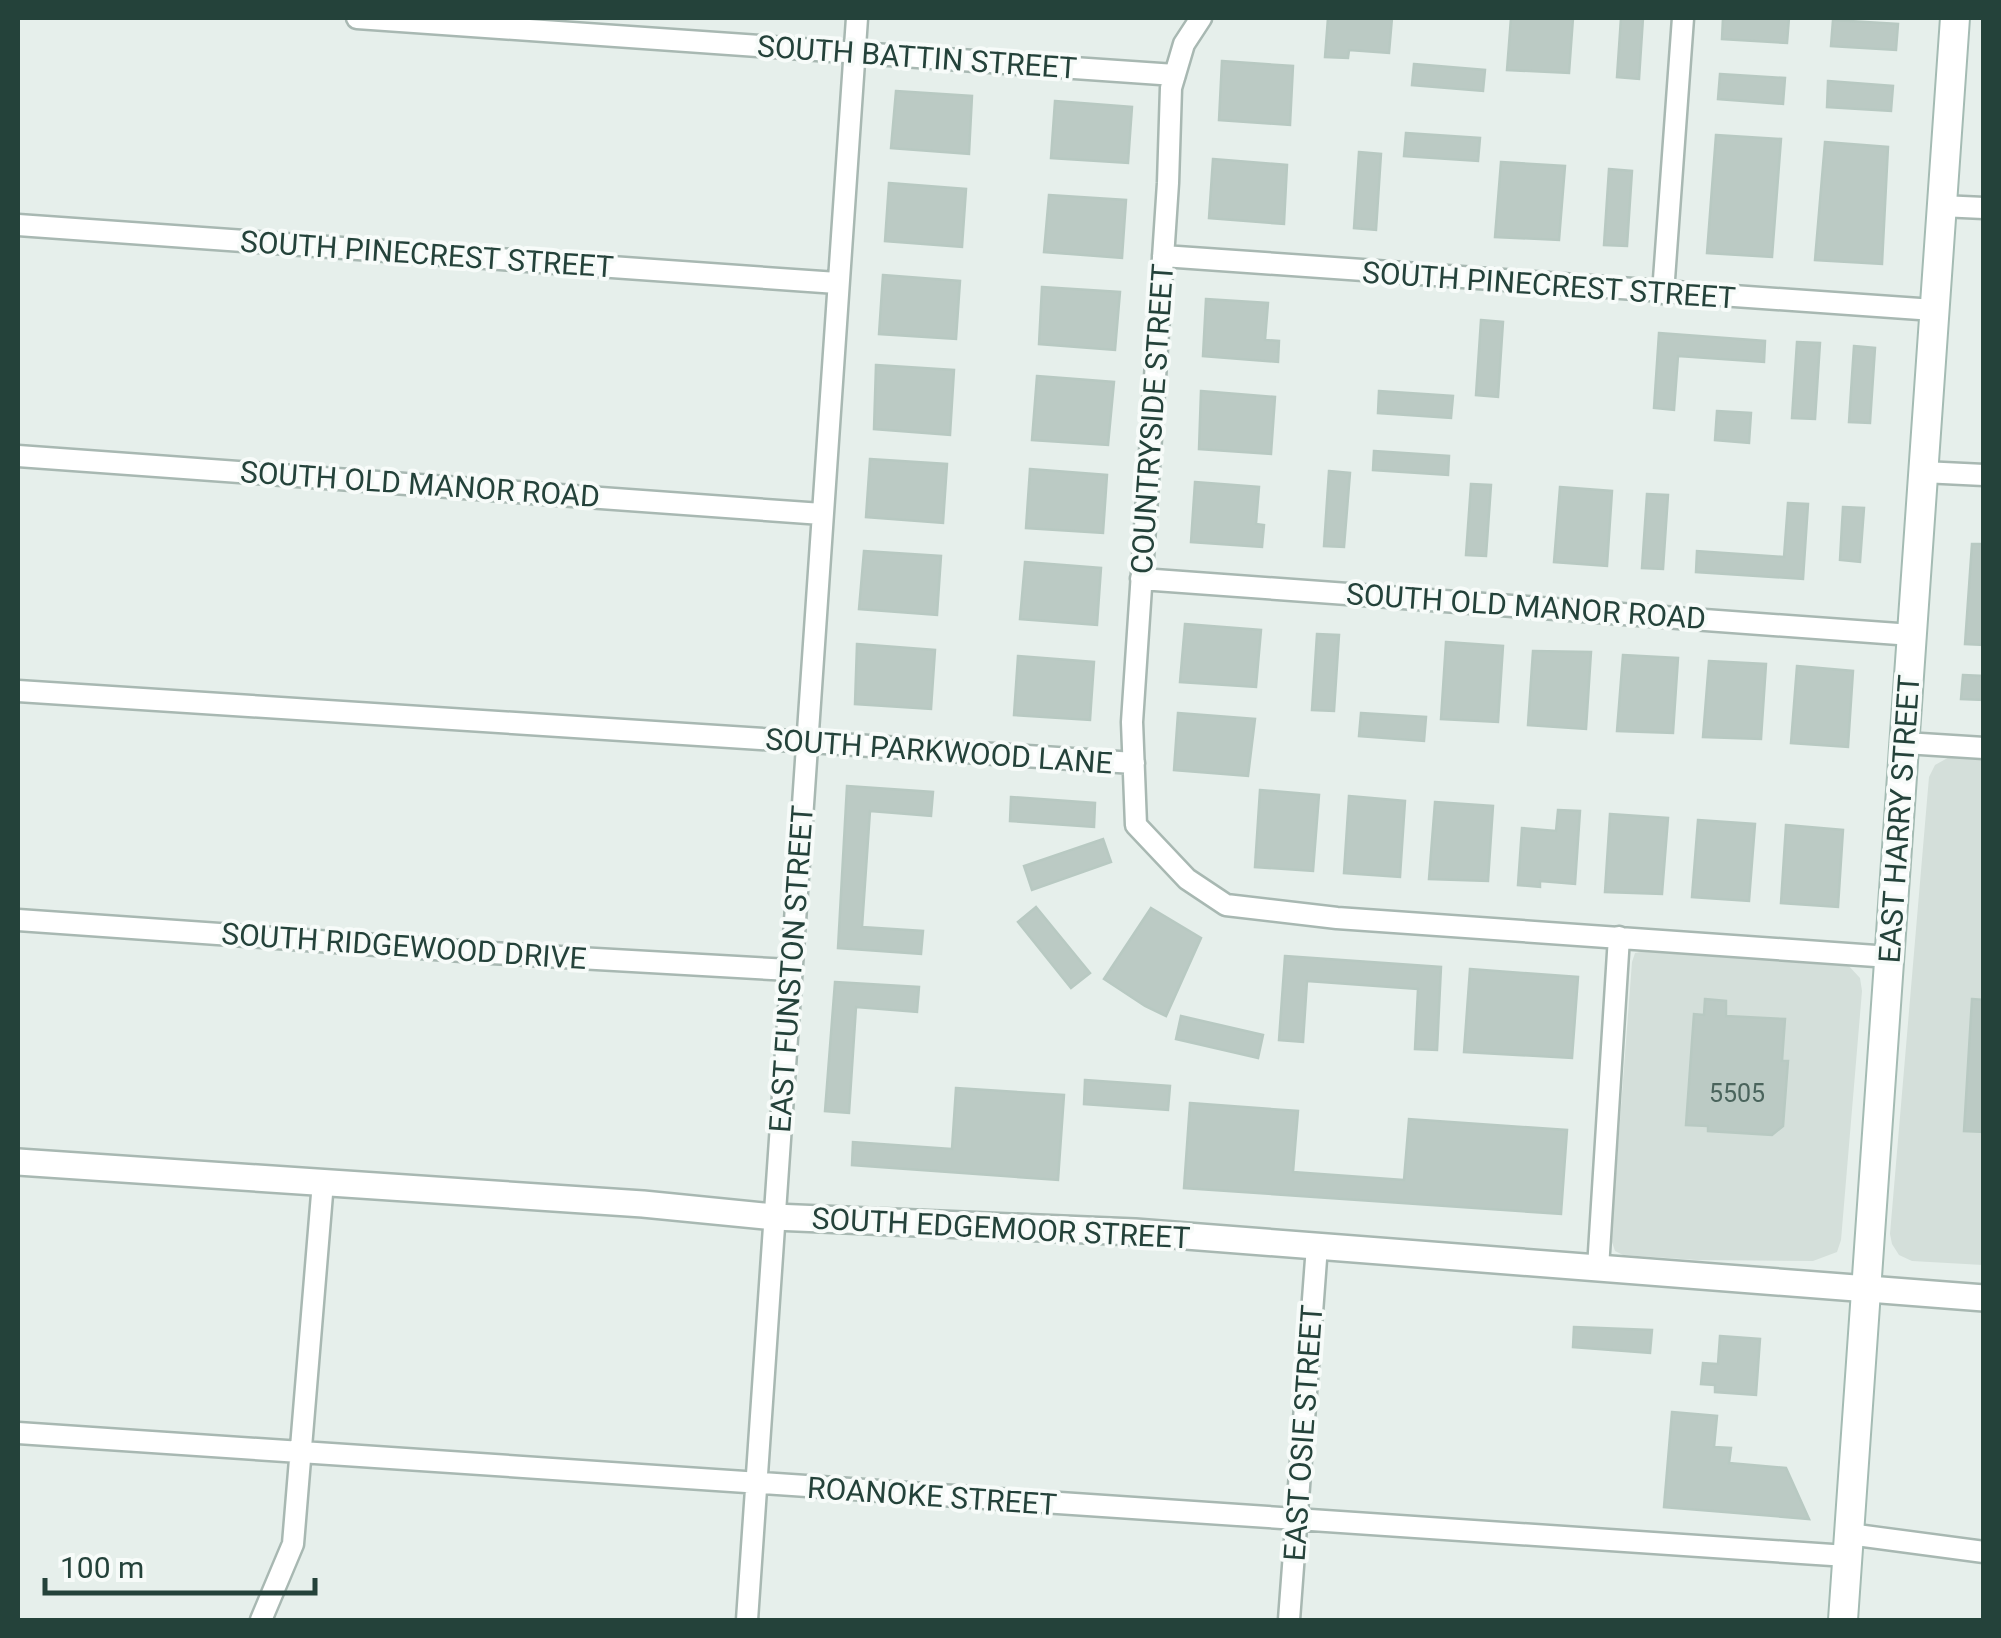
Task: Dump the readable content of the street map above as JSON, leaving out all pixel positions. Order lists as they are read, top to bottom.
{
  "streets": {
    "main road": ["EAST HARRY STREET"],
    "street": [
      "SOUTH BATTIN STREET",
      "SOUTH PINECREST STREET",
      "COUNTRYSIDE STREET",
      "SOUTH OLD MANOR ROAD",
      "SOUTH PARKWOOD LANE",
      "SOUTH RIDGEWOOD DRIVE",
      "EAST FUNSTON STREET",
      "SOUTH EDGEMOOR STREET",
      "EAST OSIE STREET",
      "ROANOKE STREET"
    ]
  },
  "crossings": [
    ["SOUTH BATTIN STREET", "COUNTRYSIDE STREET"],
    ["SOUTH BATTIN STREET", "EAST FUNSTON STREET"],
    ["SOUTH PINECREST STREET", "COUNTRYSIDE STREET"],
    ["SOUTH PINECREST STREET", "EAST HARRY STREET"],
    ["SOUTH PINECREST STREET", "EAST FUNSTON STREET"],
    ["COUNTRYSIDE STREET", "SOUTH OLD MANOR ROAD"],
    ["COUNTRYSIDE STREET", "SOUTH PARKWOOD LANE"],
    ["SOUTH OLD MANOR ROAD", "EAST HARRY STREET"],
    ["SOUTH OLD MANOR ROAD", "EAST FUNSTON STREET"],
    ["SOUTH PARKWOOD LANE", "EAST HARRY STREET"],
    ["SOUTH PARKWOOD LANE", "EAST FUNSTON STREET"],
    ["EAST HARRY STREET", "SOUTH EDGEMOOR STREET"],
    ["EAST HARRY STREET", "ROANOKE STREET"],
    ["SOUTH RIDGEWOOD DRIVE", "EAST FUNSTON STREET"],
    ["EAST FUNSTON STREET", "SOUTH EDGEMOOR STREET"],
    ["EAST FUNSTON STREET", "ROANOKE STREET"],
    ["SOUTH EDGEMOOR STREET", "EAST OSIE STREET"],
    ["EAST OSIE STREET", "ROANOKE STREET"]
  ],
  "house_numbers": ["5505"],
  "scale_bar": "100 m"
}
